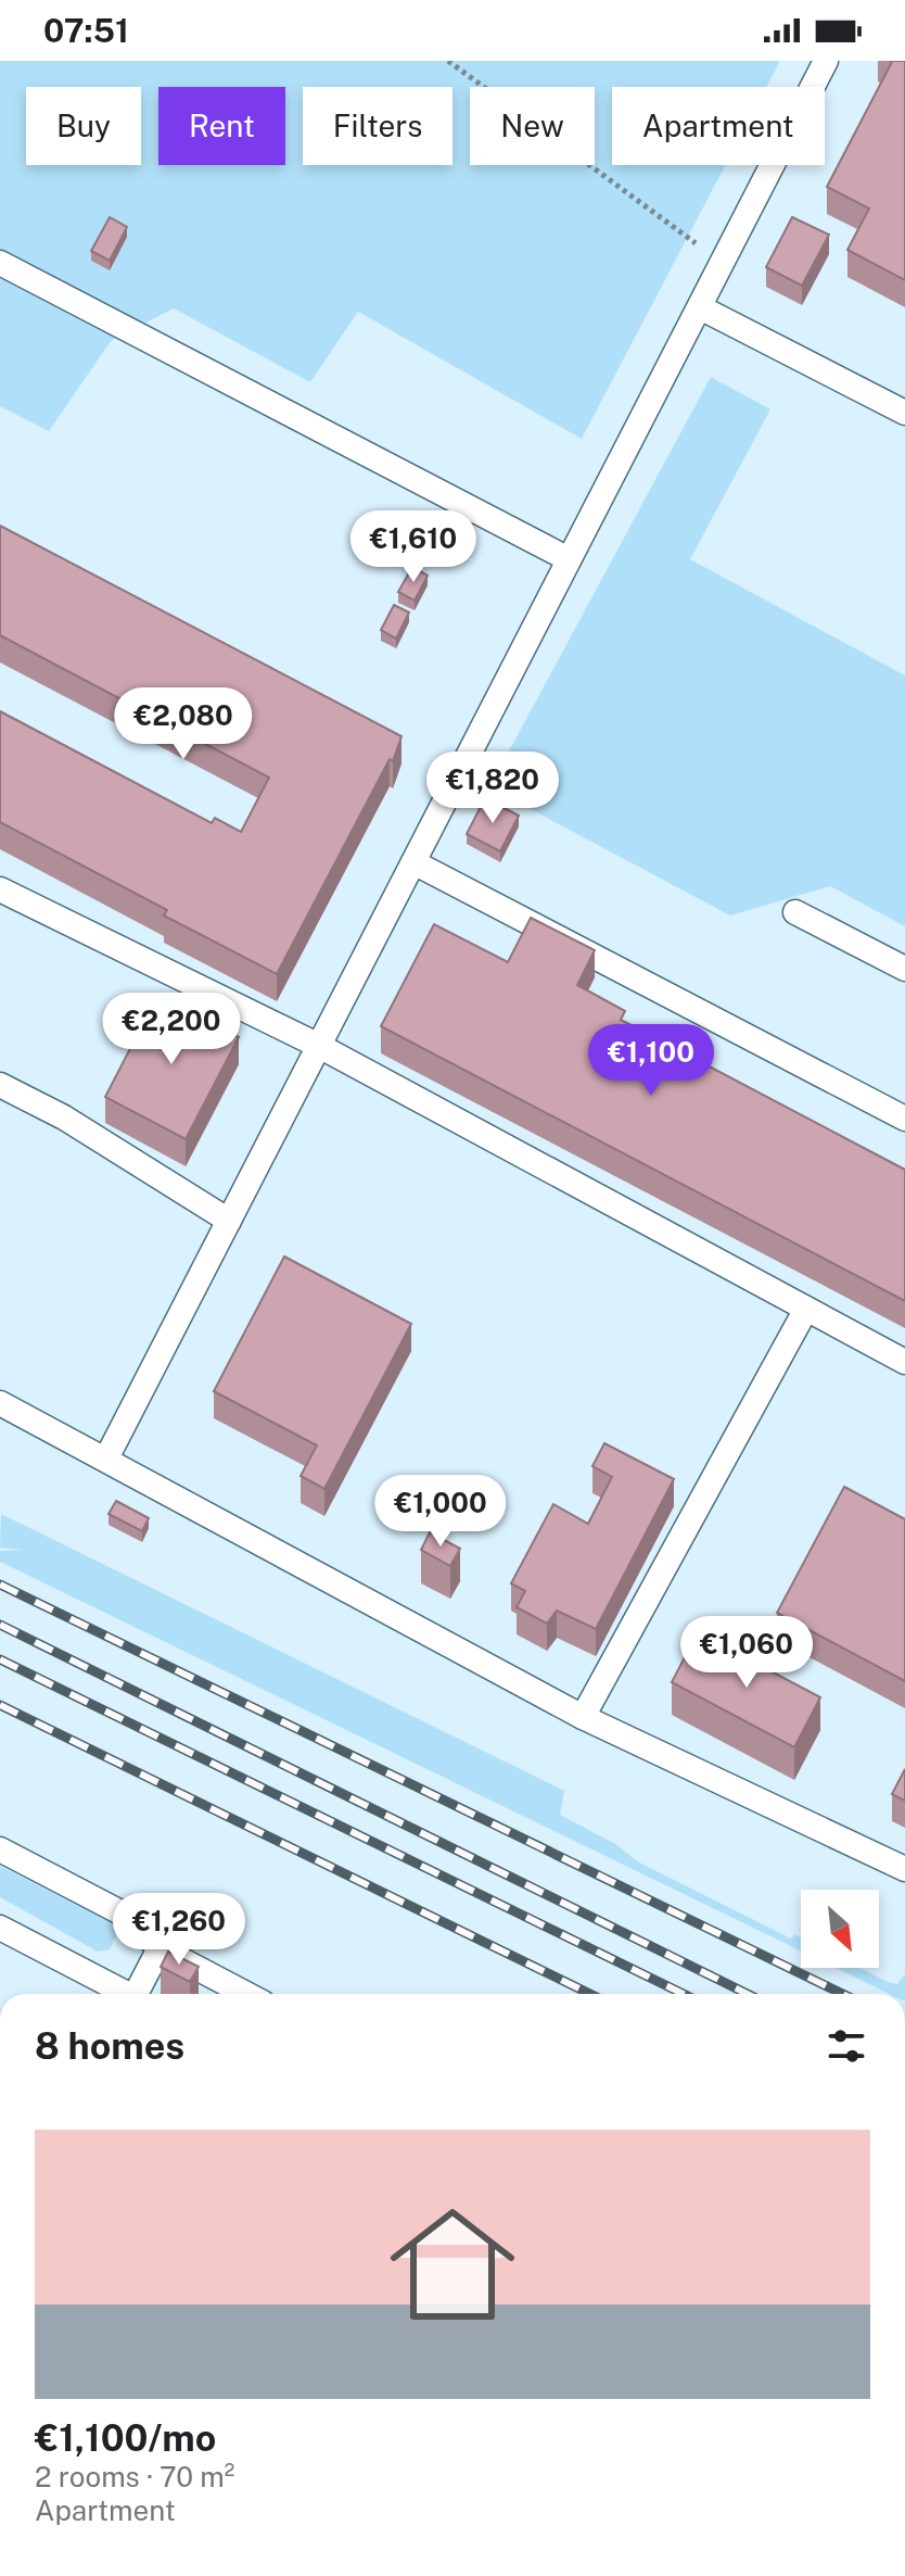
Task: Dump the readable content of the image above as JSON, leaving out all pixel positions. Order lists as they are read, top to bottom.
{
  "north": "bottom right",
  "page": {
    "status": "07:51",
    "chip": [
      "Buy",
      "Rent",
      "Filters",
      "New",
      "Apartment"
    ],
    "price": [
      "€1,610",
      "€2,080",
      "€1,820",
      "€2,200",
      "€1,100",
      "€1,000",
      "€1,060",
      "€1,260"
    ],
    "heading": "8 homes",
    "list": [
      {
        "name": "€1,100/mo",
        "note": "2 rooms · 70 m² · Apartment"
      }
    ]
  }
}
